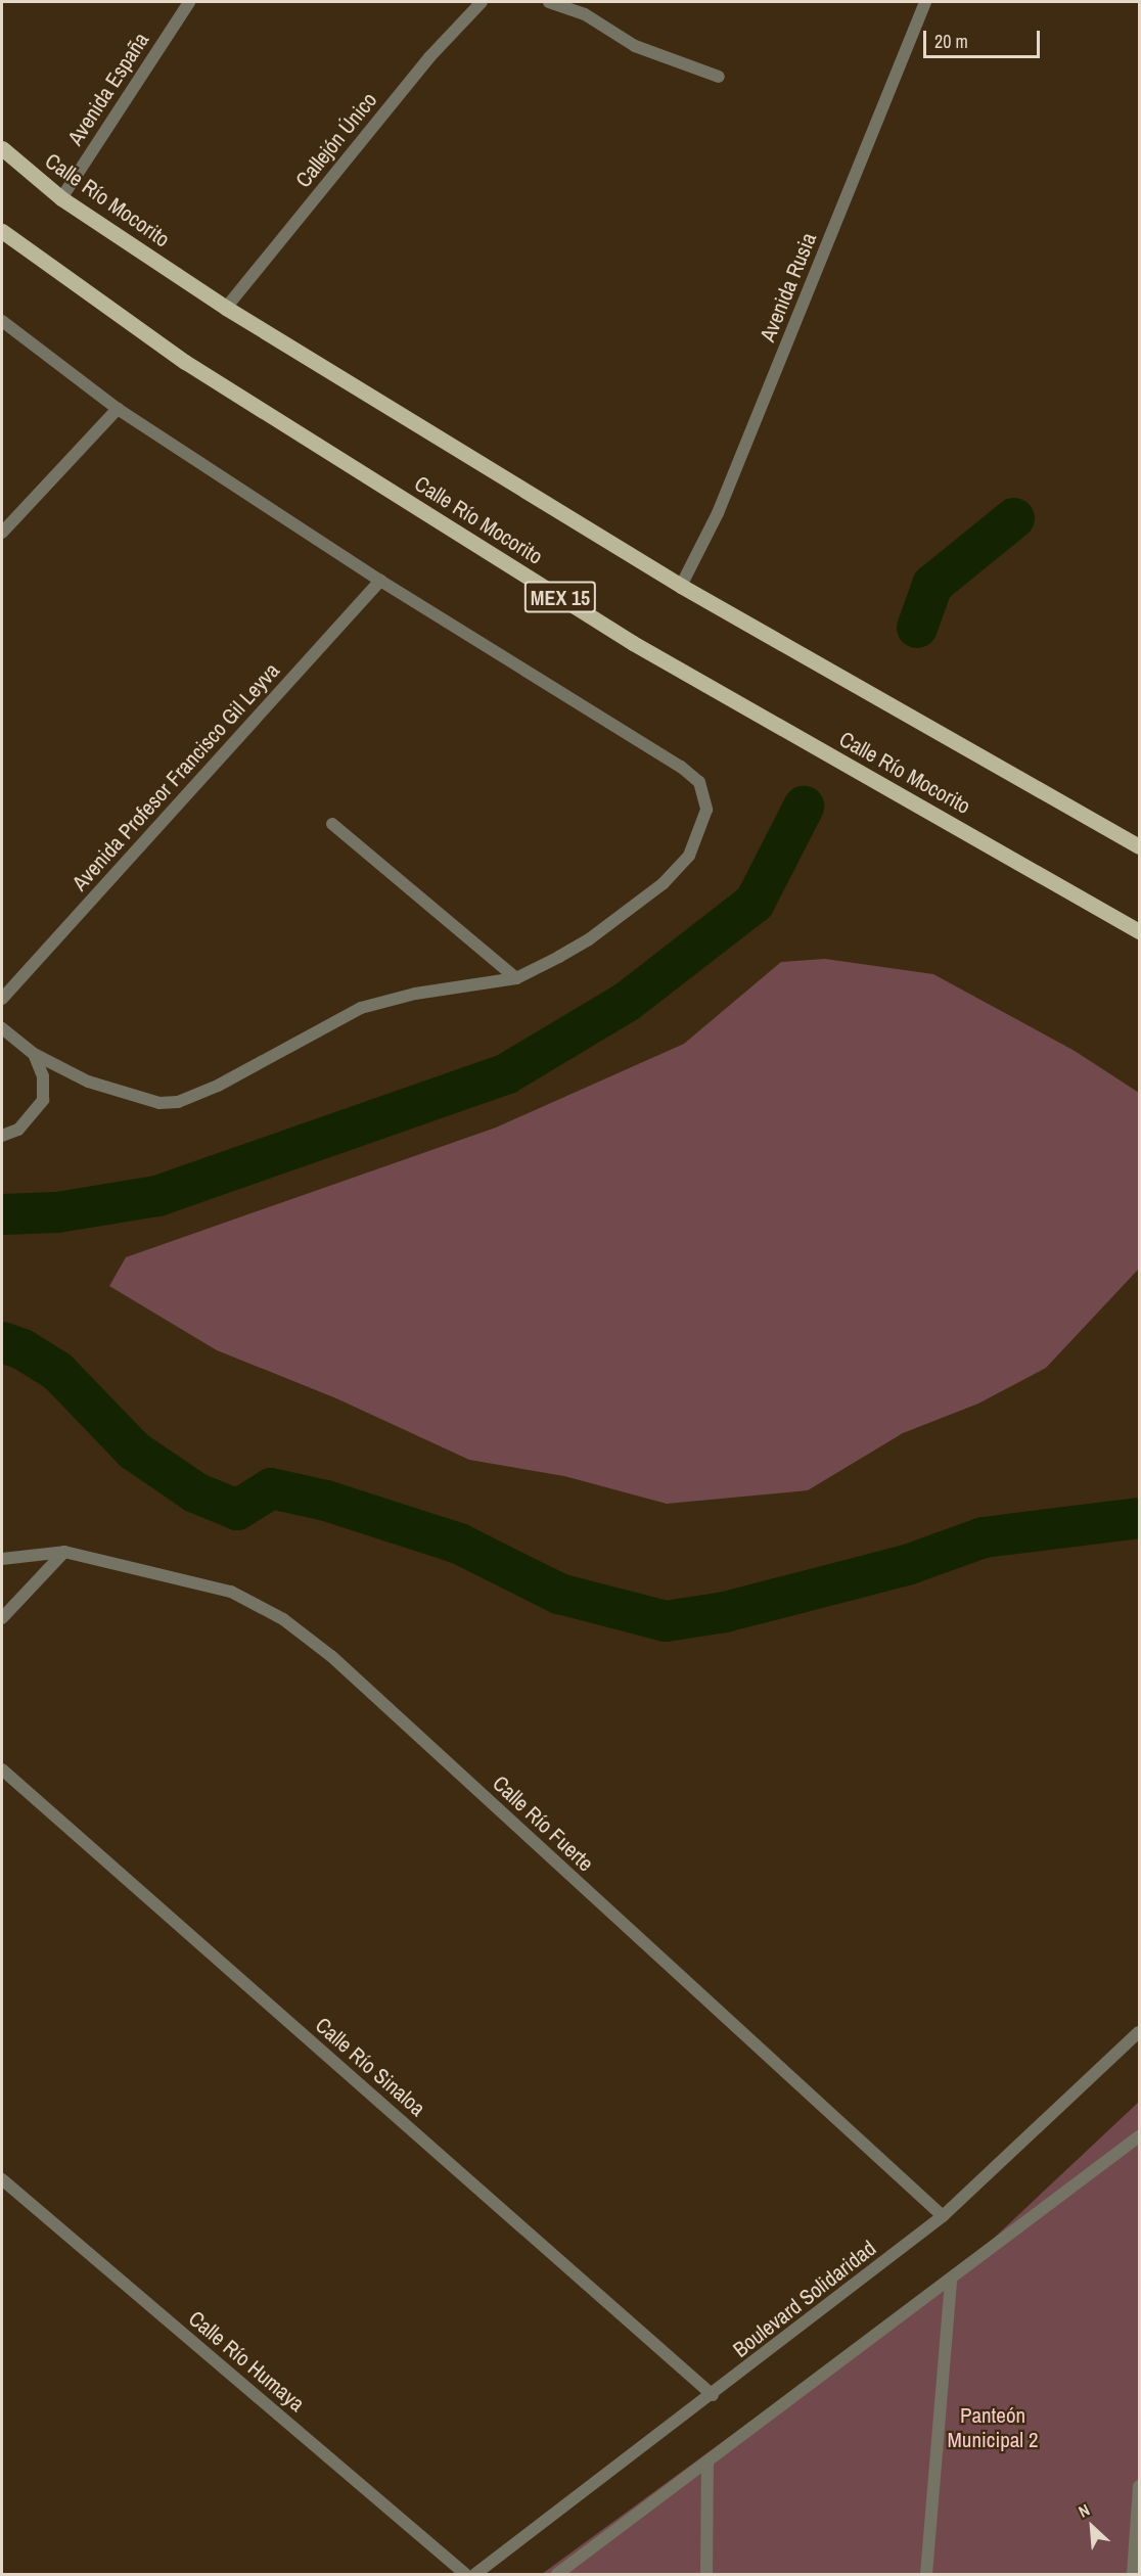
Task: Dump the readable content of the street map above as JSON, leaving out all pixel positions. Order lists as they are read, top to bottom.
{
  "streets": {
    "main road": ["Calle Río Mocorito", "MEX 15"],
    "street": [
      "Avenida España",
      "Callejón Único",
      "Avenida Rusia",
      "Avenida Profesor Francisco Gil Leyva",
      "Calle Río Fuerte",
      "Calle Río Sinaloa",
      "Boulevard Solidaridad",
      "Calle Río Humaya"
    ]
  },
  "crossings": [
    ["Avenida España", "Calle Río Mocorito"],
    ["Callejón Único", "Calle Río Mocorito"],
    ["Calle Río Mocorito", "Avenida Rusia"],
    ["Calle Río Fuerte", "Boulevard Solidaridad"],
    ["Calle Río Sinaloa", "Boulevard Solidaridad"]
  ],
  "parks": ["Panteón Municipal 2"],
  "scale_bar": "20 m",
  "north": "top left"
}
